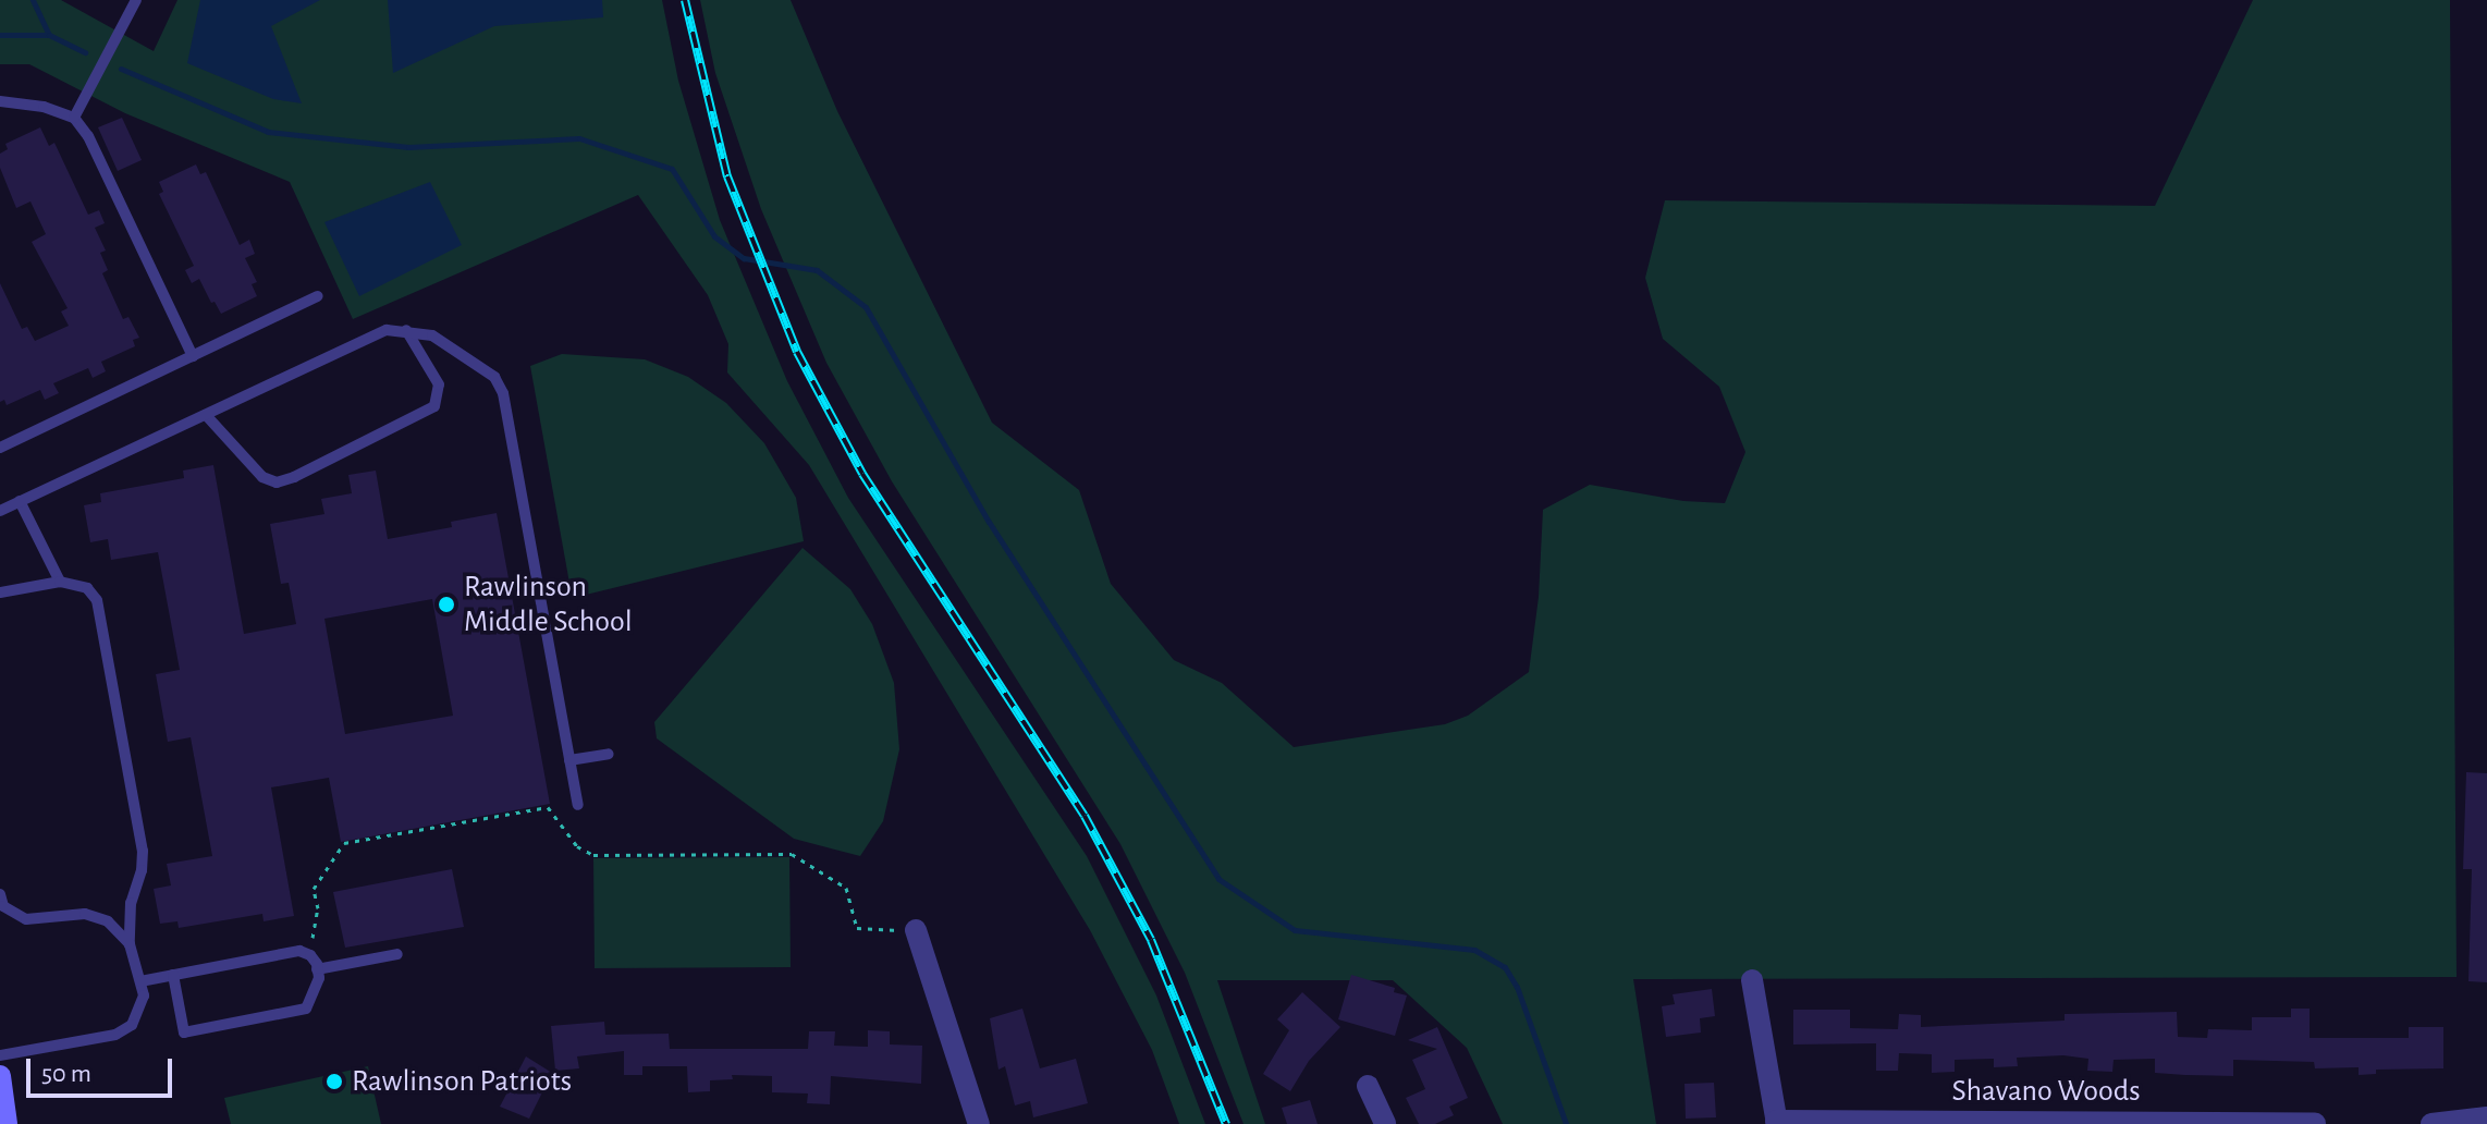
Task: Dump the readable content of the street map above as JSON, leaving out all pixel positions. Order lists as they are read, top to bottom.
{
  "streets": {
    "street": ["Shavano Woods"]
  },
  "places": ["Rawlinson Middle School", "Rawlinson Patriots"],
  "scale_bar": "50 m"
}
